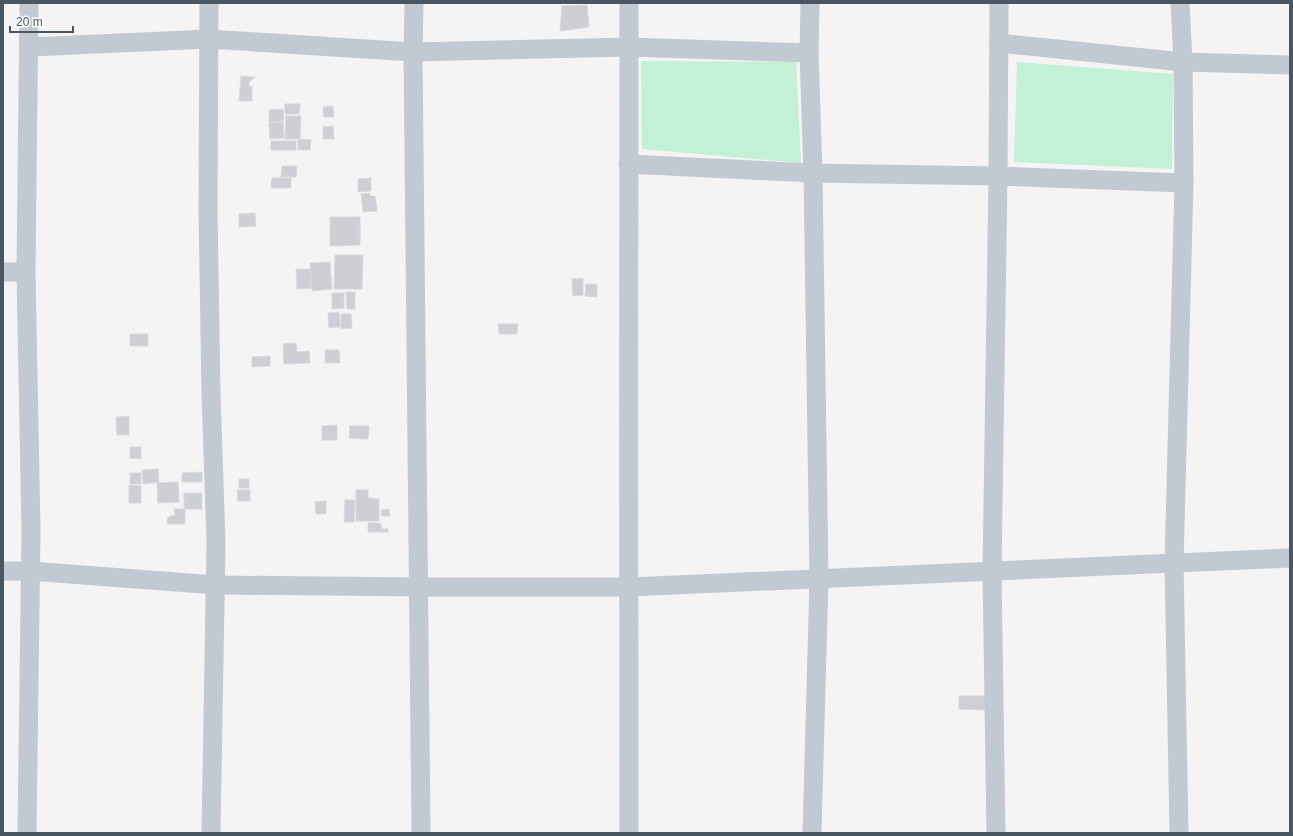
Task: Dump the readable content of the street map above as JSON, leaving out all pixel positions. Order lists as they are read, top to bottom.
{
  "scale_bar": "20 m"
}
